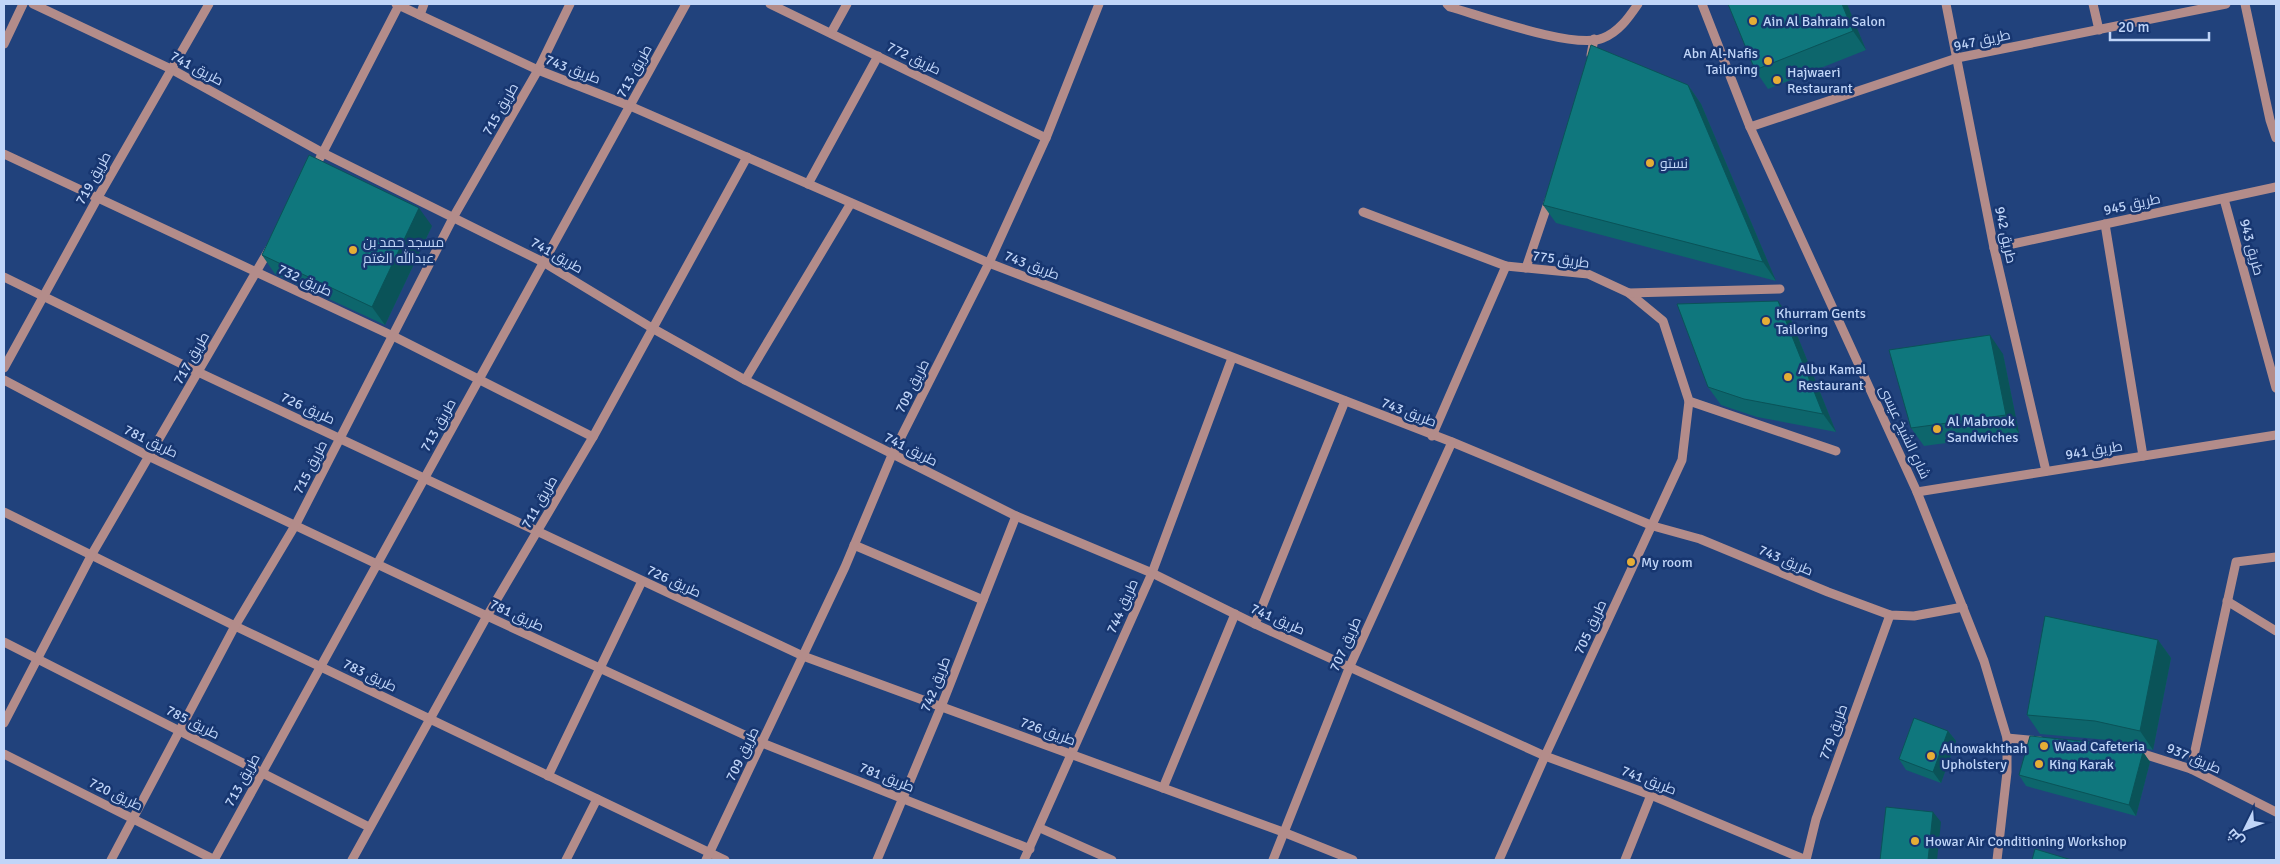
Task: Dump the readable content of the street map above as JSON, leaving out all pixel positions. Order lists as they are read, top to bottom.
{
  "streets": {
    "street": [
      "طريق 947",
      "طريق 772",
      "طريق 741",
      "طريق 743",
      "طريق 713",
      "طريق 715",
      "طريق 719",
      "طريق 945",
      "طريق 942",
      "طريق 943",
      "طريق 775",
      "طريق 732",
      "طريق 717",
      "طريق 709",
      "طريق 726",
      "شارع الشيخ عيسى",
      "طريق 781",
      "طريق 941",
      "طريق 711",
      "طريق 744",
      "طريق 705",
      "طريق 707",
      "طريق 783",
      "طريق 742",
      "طريق 785",
      "طريق 779",
      "طريق 937",
      "طريق 720"
    ]
  },
  "crossings": [
    ["طريق 947", "طريق 942"],
    ["طريق 947", "شارع الشيخ عيسى"],
    ["طريق 772", "طريق 709"],
    ["طريق 741", "طريق 713"],
    ["طريق 741", "طريق 715"],
    ["طريق 741", "طريق 719"],
    ["طريق 741", "طريق 709"],
    ["طريق 741", "طريق 711"],
    ["طريق 741", "طريق 744"],
    ["طريق 741", "طريق 705"],
    ["طريق 741", "طريق 707"],
    ["طريق 741", "طريق 742"],
    ["طريق 741", "طريق 779"],
    ["طريق 743", "طريق 713"],
    ["طريق 743", "طريق 715"],
    ["طريق 743", "طريق 709"],
    ["طريق 743", "شارع الشيخ عيسى"],
    ["طريق 743", "طريق 711"],
    ["طريق 743", "طريق 744"],
    ["طريق 743", "طريق 705"],
    ["طريق 743", "طريق 707"],
    ["طريق 743", "طريق 779"],
    ["طريق 713", "طريق 732"],
    ["طريق 713", "طريق 726"],
    ["طريق 713", "طريق 781"],
    ["طريق 713", "طريق 783"],
    ["طريق 713", "طريق 785"],
    ["طريق 713", "طريق 720"],
    ["طريق 715", "طريق 732"],
    ["طريق 715", "طريق 726"],
    ["طريق 715", "طريق 781"],
    ["طريق 715", "طريق 783"],
    ["طريق 715", "طريق 785"],
    ["طريق 715", "طريق 720"],
    ["طريق 719", "طريق 732"],
    ["طريق 719", "طريق 726"],
    ["طريق 945", "طريق 942"],
    ["طريق 945", "طريق 943"],
    ["طريق 942", "طريق 941"],
    ["طريق 775", "طريق 705"],
    ["طريق 732", "طريق 717"],
    ["طريق 732", "طريق 711"],
    ["طريق 717", "طريق 726"],
    ["طريق 717", "طريق 781"],
    ["طريق 717", "طريق 783"],
    ["طريق 717", "طريق 785"],
    ["طريق 709", "طريق 726"],
    ["طريق 709", "طريق 781"],
    ["طريق 709", "طريق 783"],
    ["طريق 726", "طريق 711"],
    ["طريق 726", "طريق 744"],
    ["طريق 726", "طريق 707"],
    ["طريق 726", "طريق 742"],
    ["شارع الشيخ عيسى", "طريق 941"],
    ["طريق 781", "طريق 711"],
    ["طريق 781", "طريق 744"],
    ["طريق 781", "طريق 742"],
    ["طريق 711", "طريق 783"],
    ["طريق 711", "طريق 785"]
  ],
  "places": [
    "Ain Al Bahrain Salon",
    "Abn Al-Nafis Tailoring",
    "Hajwaeri Restaurant",
    "نستو",
    "مسجد حمد بن عبدالله الغتم",
    "Khurram Gents Tailoring",
    "Albu Kamal Restaurant",
    "Al Mabrook Sandwiches",
    "My room",
    "Waad Cafeteria",
    "Alnowakhthah Upholstery",
    "King Karak",
    "Howar Air Conditioning Workshop"
  ],
  "scale_bar": "20 m",
  "north": "bottom left"
}
